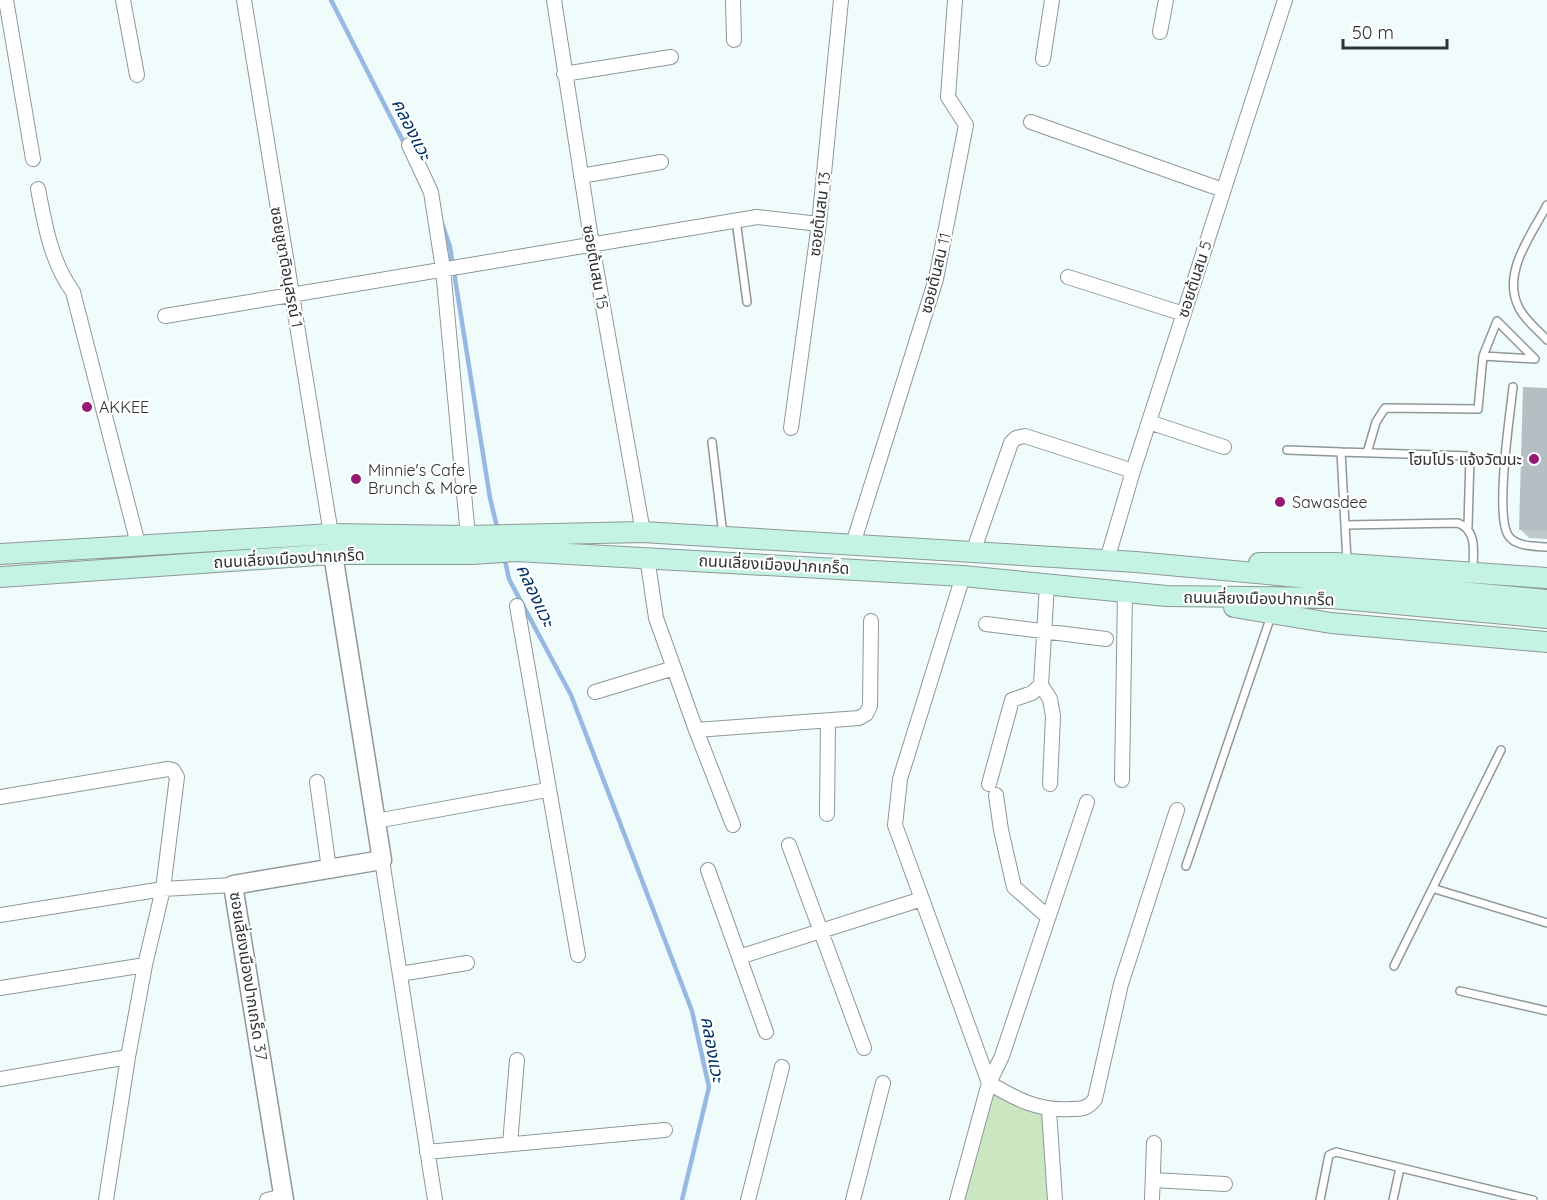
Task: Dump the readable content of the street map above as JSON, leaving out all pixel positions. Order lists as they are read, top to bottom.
{
  "streets": {
    "main road": ["ถนนเลี่ยงเมืองปากเกร็ด"],
    "street": [
      "ซอยต้นสน 13",
      "ซอยชูชาติอนุสรณ์ 1",
      "ซอยต้นสน 15",
      "ซอยต้นสน 11",
      "ซอยต้นสน 5",
      "ซอยเลี่ยงเมืองปากเกร็ด 37"
    ]
  },
  "crossings": [
    ["ซอยชูชาติอนุสรณ์ 1", "ถนนเลี่ยงเมืองปากเกร็ด"],
    ["ซอยต้นสน 15", "ถนนเลี่ยงเมืองปากเกร็ด"],
    ["ซอยต้นสน 11", "ถนนเลี่ยงเมืองปากเกร็ด"],
    ["ซอยต้นสน 5", "ถนนเลี่ยงเมืองปากเกร็ด"]
  ],
  "water": ["คลองแวะ"],
  "places": [
    "AKKEE",
    "โฮมโปร แจ้งวัฒนะ",
    "Minnie's Cafe Brunch & More",
    "Sawasdee"
  ],
  "scale_bar": "50 m"
}
